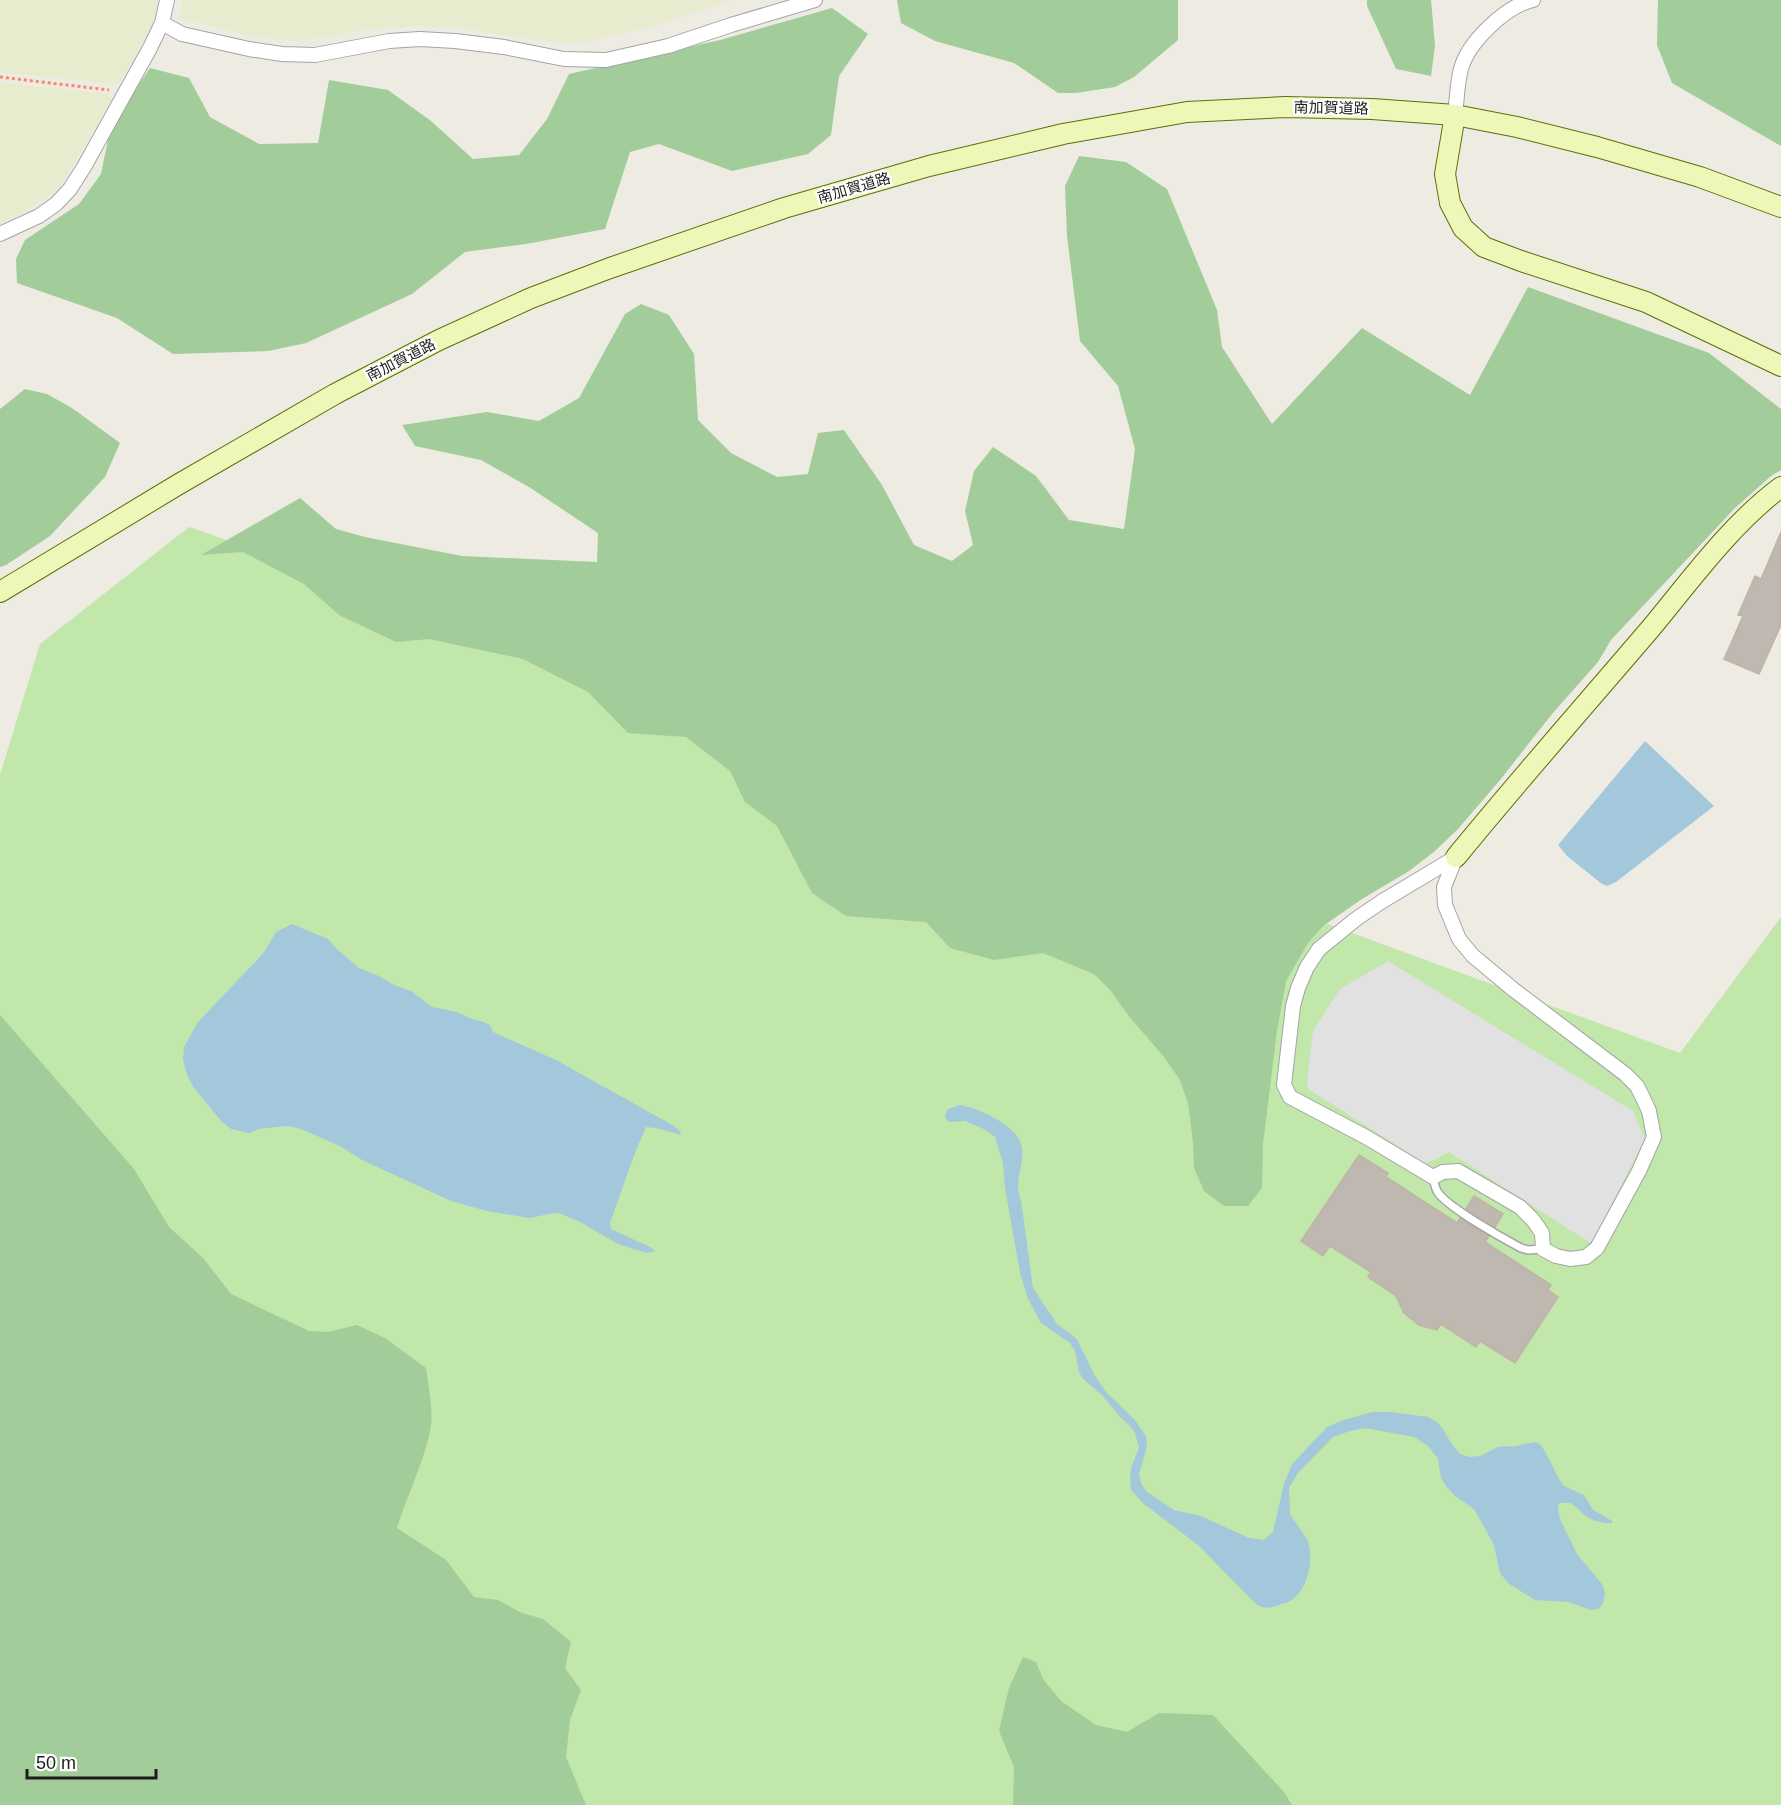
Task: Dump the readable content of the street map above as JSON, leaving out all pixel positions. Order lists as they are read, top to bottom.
{
  "streets": {
    "main road": ["南加賀道路"]
  },
  "scale_bar": "50 m"
}
